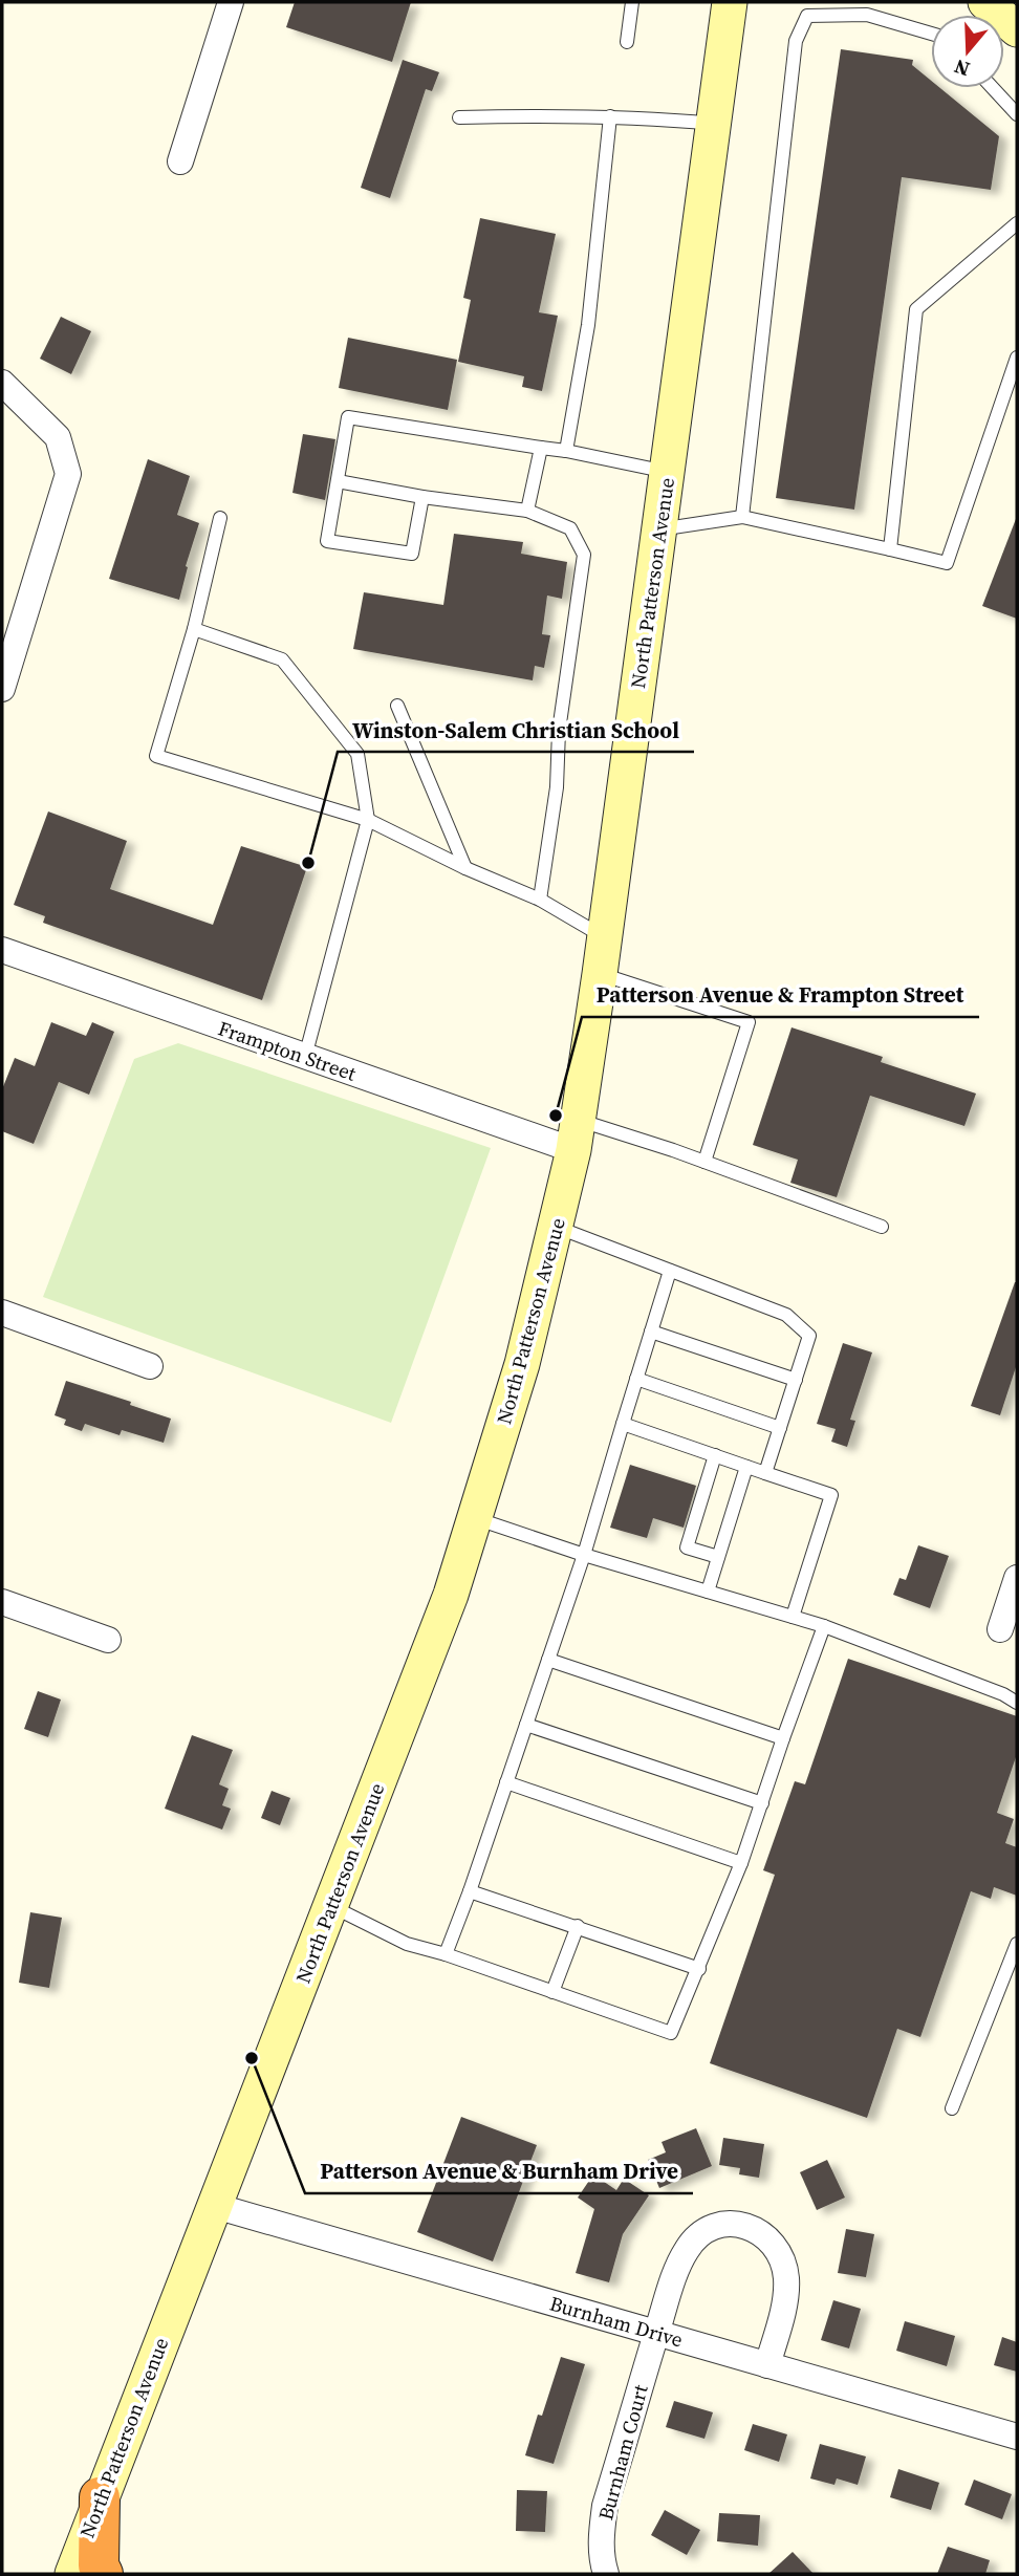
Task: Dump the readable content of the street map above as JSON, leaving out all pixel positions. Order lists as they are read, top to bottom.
{
  "streets": {
    "main road": ["North Patterson Avenue"],
    "street": ["Frampton Street", "Burnham Drive", "Burnham Court"]
  },
  "crossings": [
    ["North Patterson Avenue", "Frampton Street"],
    ["North Patterson Avenue", "Burnham Drive"],
    ["Burnham Drive", "Burnham Court"]
  ],
  "places": ["Winston-Salem Christian School", "Patterson Avenue & Frampton Street", "Patterson Avenue & Burnham Drive"],
  "north": "bottom"
}
